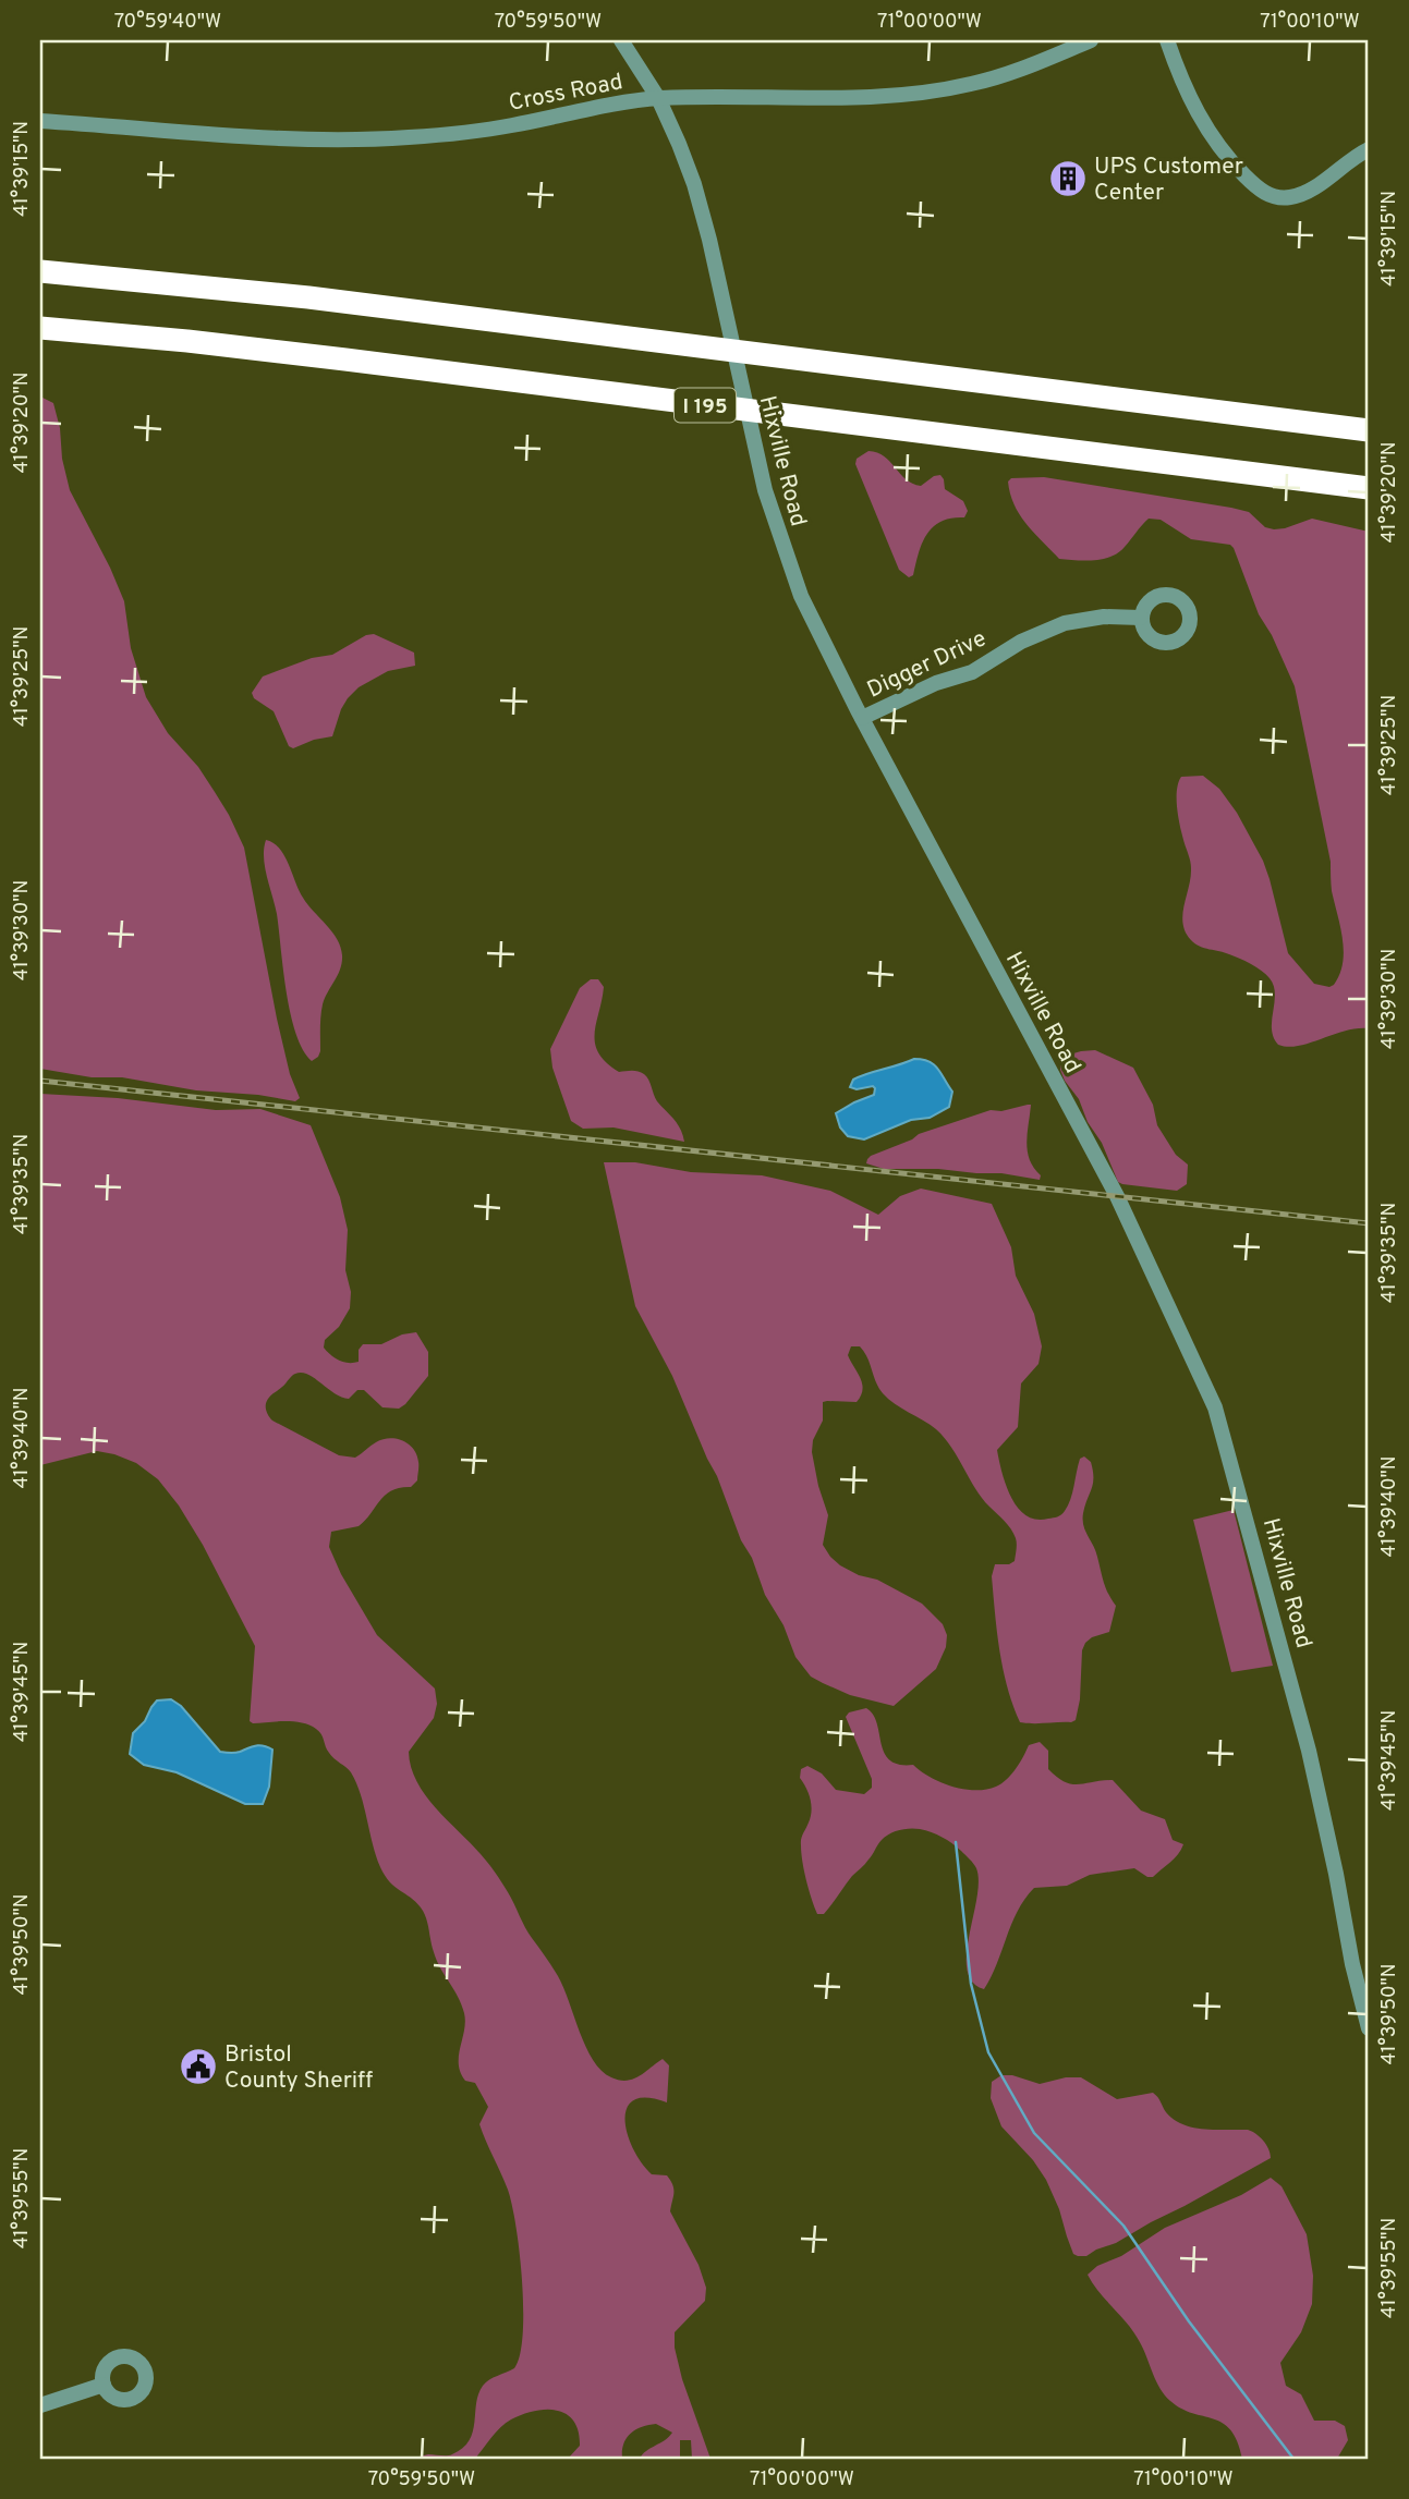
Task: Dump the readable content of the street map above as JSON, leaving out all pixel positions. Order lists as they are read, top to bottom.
{
  "streets": {
    "highway": ["I 195"],
    "street": ["Cross Road", "Hixville Road", "Digger Drive"]
  },
  "crossings": [
    ["Cross Road", "Hixville Road"],
    ["Hixville Road", "Digger Drive"]
  ],
  "places": {
    "building": ["UPS Customer Center"],
    "public building": ["Bristol County Sheriff"]
  },
  "coordinates": [
    "70°59'40\"W",
    "70°59'50\"W",
    "71°00'00\"W",
    "71°00'10\"W",
    "41°39'15\"N",
    "41°39'20\"N",
    "41°39'25\"N",
    "41°39'30\"N",
    "41°39'35\"N",
    "41°39'40\"N",
    "41°39'45\"N",
    "41°39'50\"N",
    "41°39'55\"N"
  ]
}
